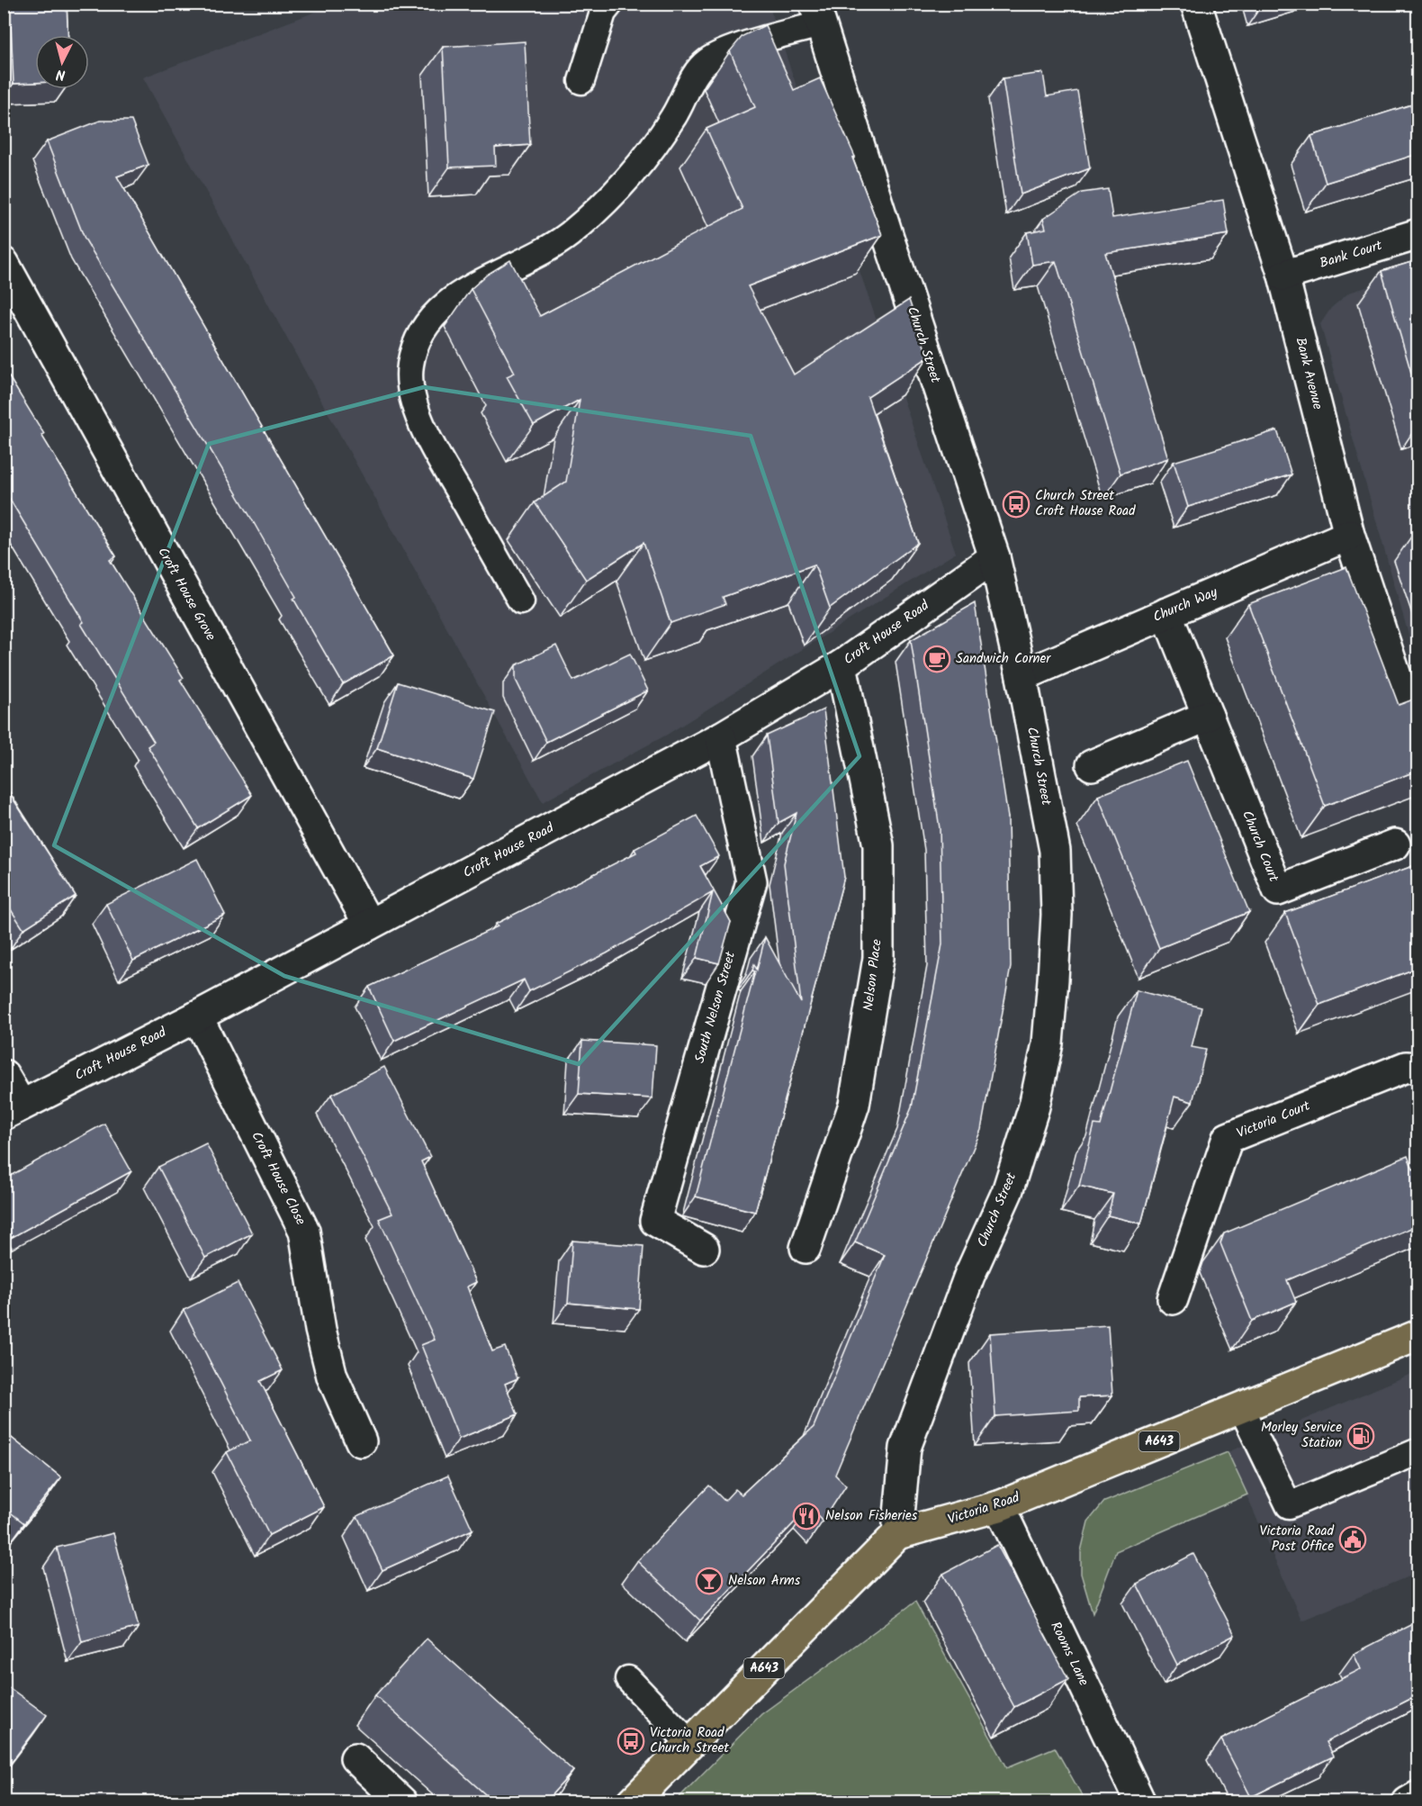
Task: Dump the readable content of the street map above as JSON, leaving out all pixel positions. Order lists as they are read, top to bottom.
{
  "streets": {
    "main road": ["A643", "Victoria Road"],
    "street": [
      "Bank Court",
      "Church Street",
      "Bank Avenue",
      "Croft House Grove",
      "Church Way",
      "Croft House Road",
      "Church Court",
      "Nelson Place",
      "South Nelson Street",
      "Victoria Court",
      "Croft House Close",
      "Rooms Lane"
    ]
  },
  "crossings": [
    ["Bank Court", "Bank Avenue"],
    ["Church Street", "Church Way"],
    ["Church Street", "Croft House Road"],
    ["Church Street", "Victoria Road"],
    ["Bank Avenue", "Church Way"],
    ["Croft House Grove", "Croft House Road"],
    ["Church Way", "Church Court"],
    ["Croft House Road", "Nelson Place"],
    ["Croft House Road", "South Nelson Street"],
    ["Croft House Road", "Croft House Close"],
    ["Victoria Road", "Rooms Lane"]
  ],
  "places": {
    "bus stop": ["Church Street Croft House Road", "Victoria Road Church Street"],
    "cafe": ["Sandwich Corner"],
    "fuel station": ["Morley Service Station"],
    "restaurant": ["Nelson Fisheries"],
    "public building": ["Victoria Road Post Office"],
    "bar": ["Nelson Arms"]
  },
  "north": "bottom"
}
